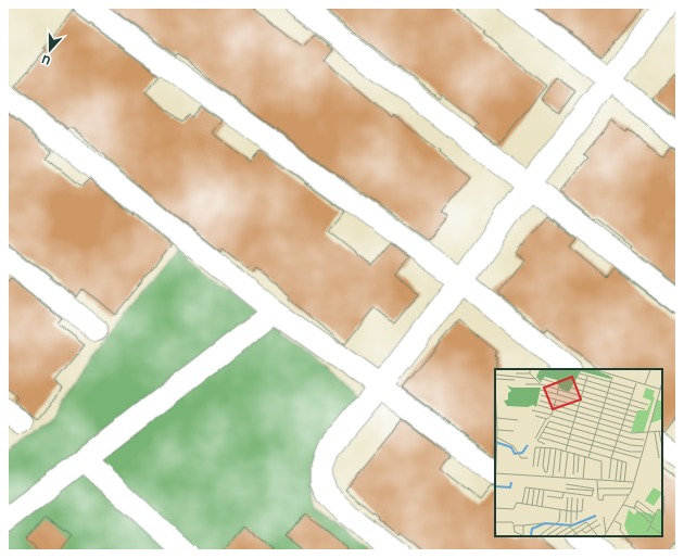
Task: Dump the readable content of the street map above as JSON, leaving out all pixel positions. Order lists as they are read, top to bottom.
{
  "north": "bottom"
}
